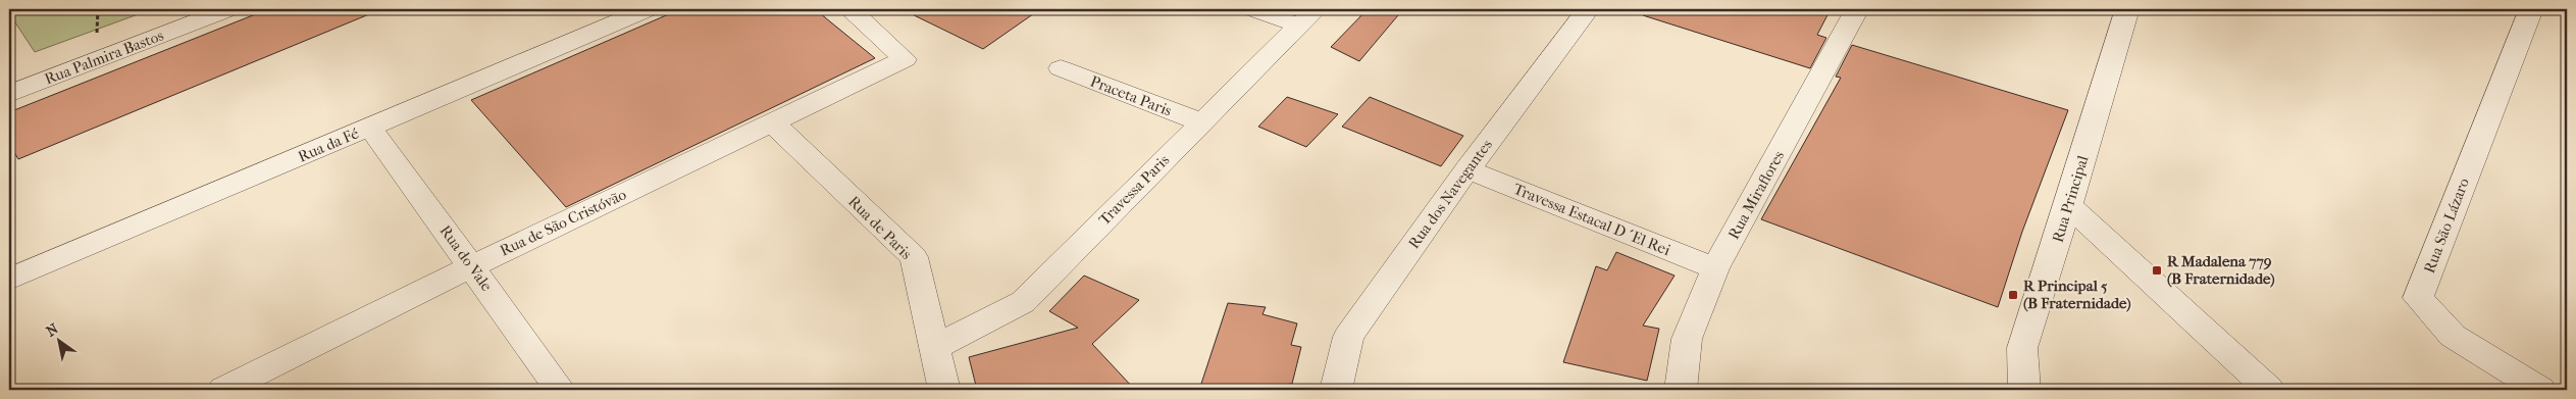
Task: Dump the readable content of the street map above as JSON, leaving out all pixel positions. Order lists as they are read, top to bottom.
{
  "streets": {
    "street": [
      "Rua Palmira Bastos",
      "Praceta Paris",
      "Rua da Fé",
      "Travessa Paris",
      "Rua dos Navegantes",
      "Rua Miraflores",
      "Rua Principal",
      "Travessa Estacal D´El Rei",
      "Rua de São Cristóvão",
      "Rua São Lázaro",
      "Rua de Paris",
      "Rua do Vale"
    ]
  },
  "crossings": [
    ["Praceta Paris", "Travessa Paris"],
    ["Rua da Fé", "Rua do Vale"],
    ["Travessa Paris", "Rua de Paris"],
    ["Rua dos Navegantes", "Travessa Estacal D´El Rei"],
    ["Rua Miraflores", "Travessa Estacal D´El Rei"],
    ["Rua de São Cristóvão", "Rua de Paris"],
    ["Rua de São Cristóvão", "Rua do Vale"]
  ],
  "places": {
    "transit": ["R Madalena 779 (B Fraternidade)", "R Principal 5 (B Fraternidade)"]
  },
  "north": "top left"
}
